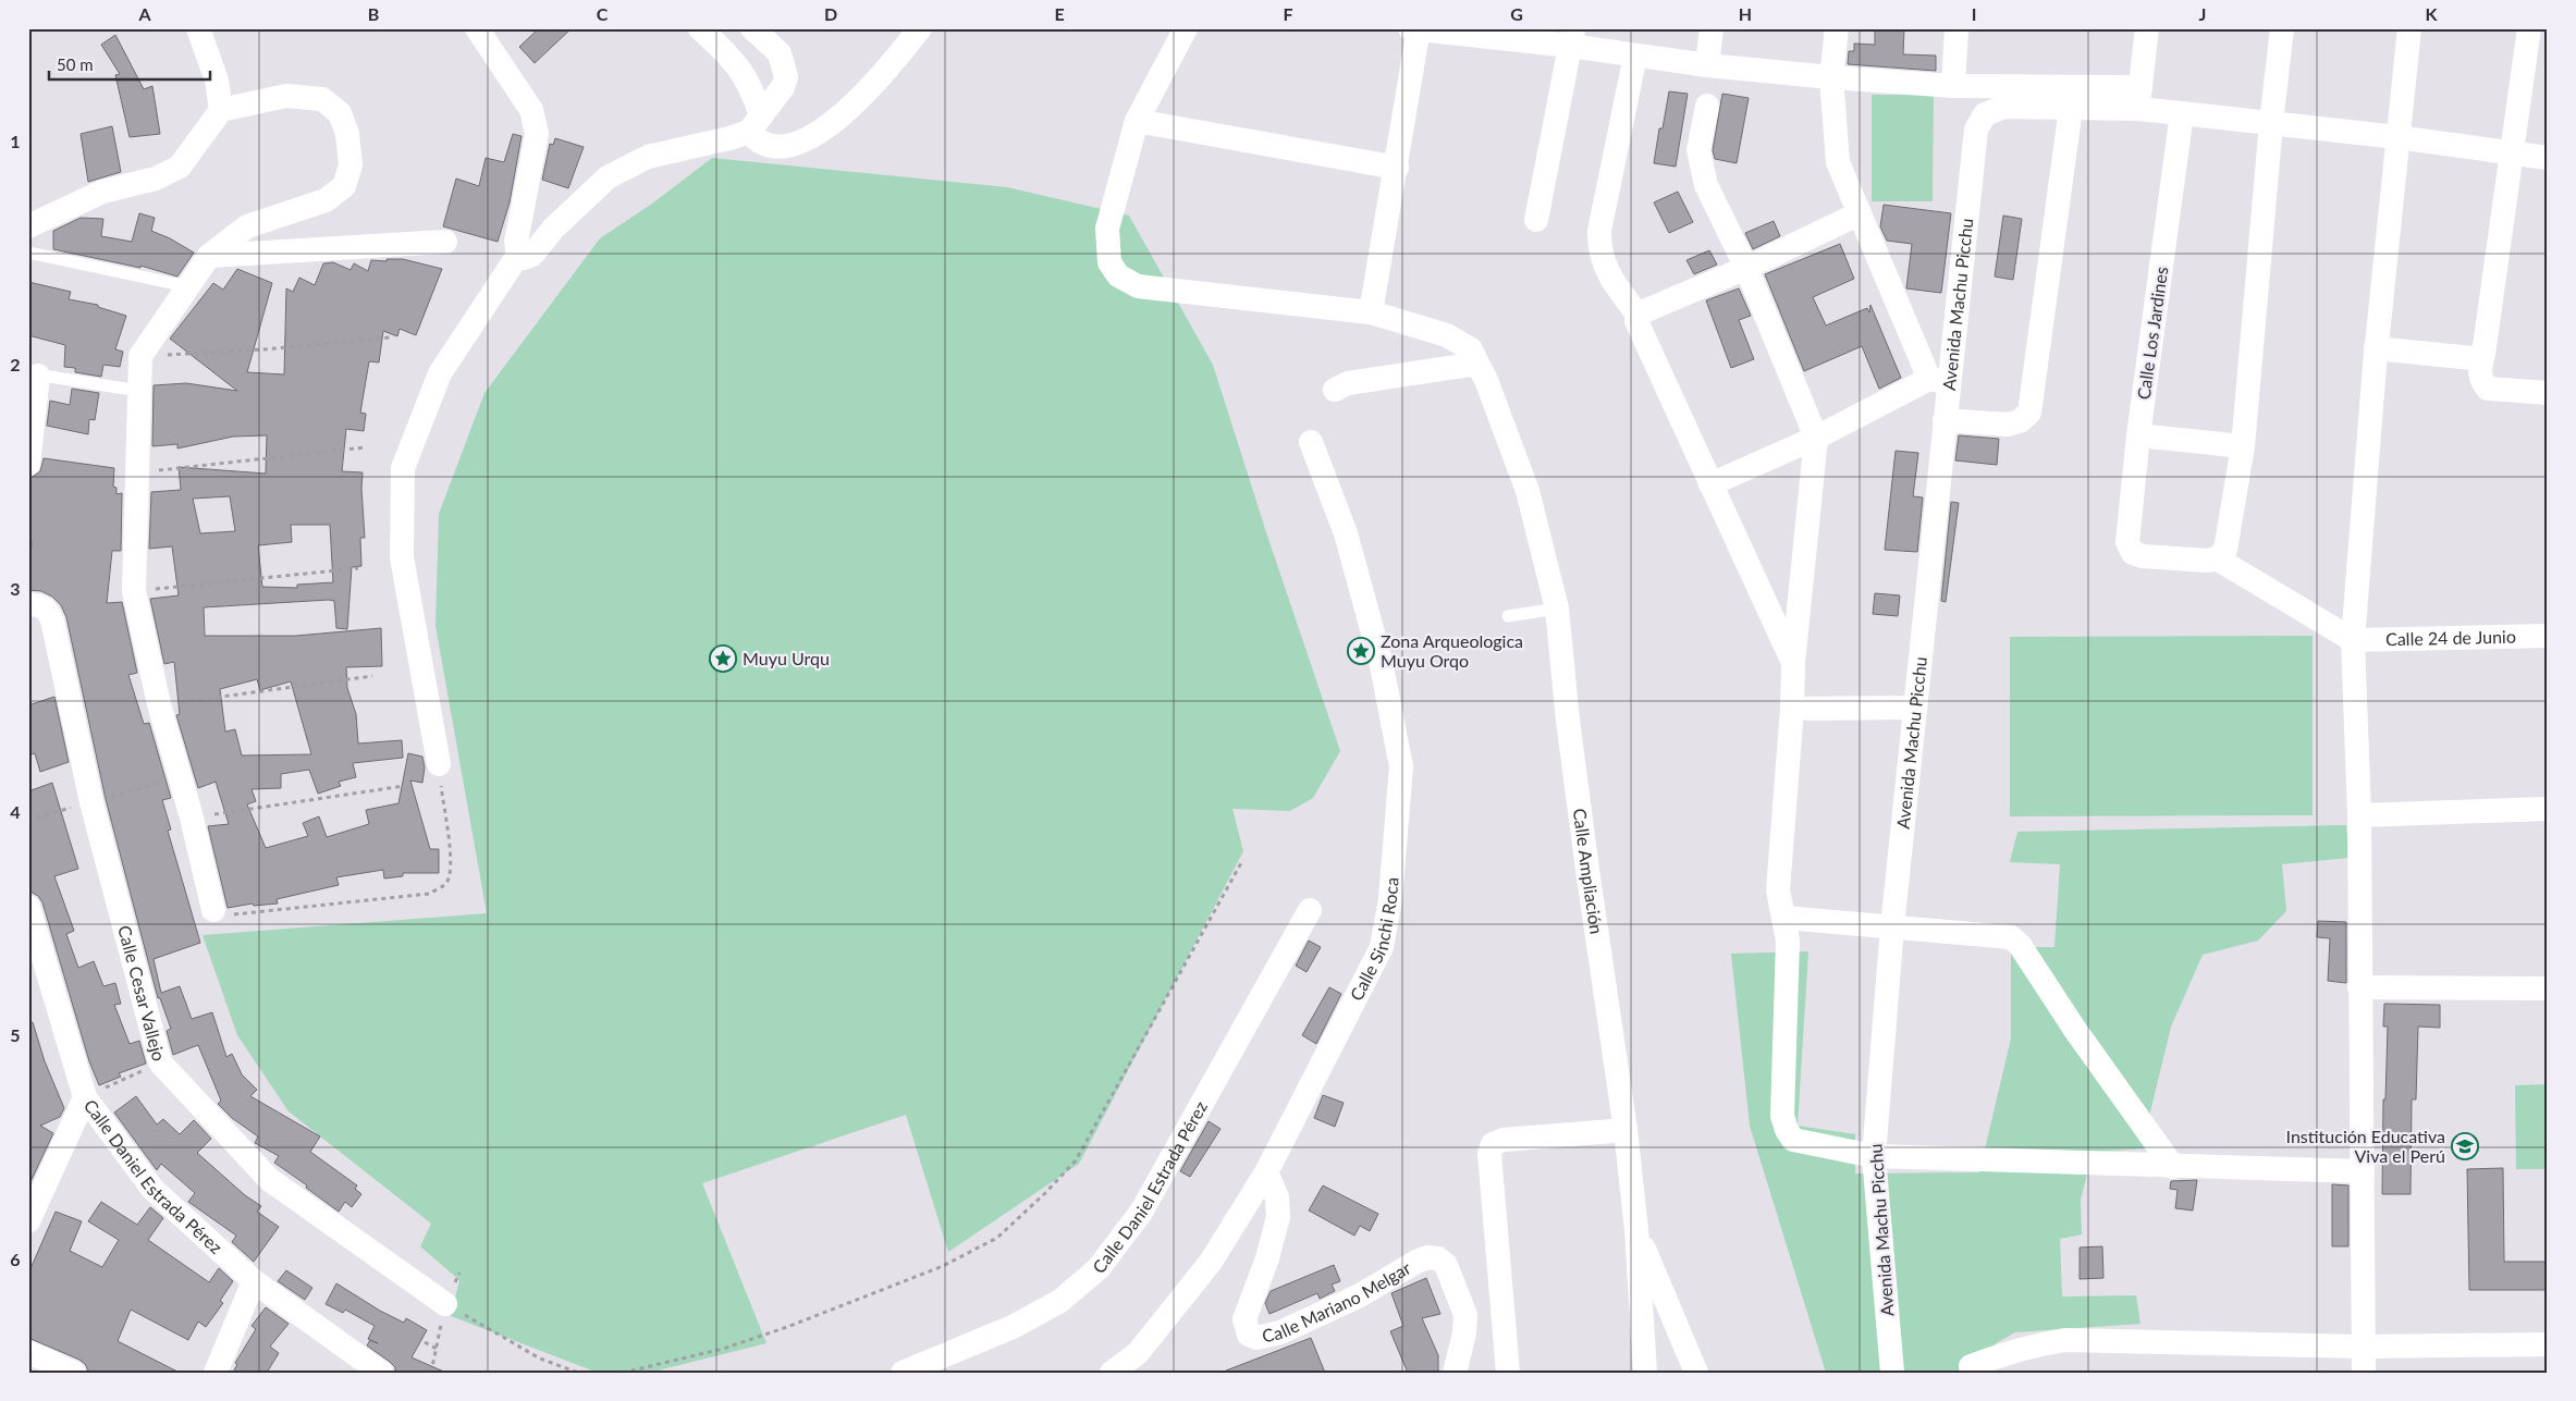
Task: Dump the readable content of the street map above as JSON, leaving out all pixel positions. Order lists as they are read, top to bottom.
{
  "streets": {
    "street": [
      "Avenida Machu Picchu",
      "Calle Los Jardines",
      "Calle 24 de Junio",
      "Calle Ampliación",
      "Calle Sinchi Roca",
      "Calle Cesar Vallejo",
      "Calle Daniel Estrada Pérez",
      "Calle Mariano Melgar"
    ]
  },
  "crossings": [
    ["Calle Sinchi Roca", "Calle Mariano Melgar"]
  ],
  "places": {
    "place": ["Zona Arqueologica Muyu Orqo", "Muyu Urqu"],
    "school or university": ["Institución Educativa Viva el Perú"]
  },
  "scale_bar": "50 m",
  "grid": {
    "columns": [
      "A",
      "B",
      "C",
      "D",
      "E",
      "F",
      "G",
      "H",
      "I",
      "J",
      "K"
    ],
    "rows": [
      "1",
      "2",
      "3",
      "4",
      "5",
      "6"
    ]
  }
}
